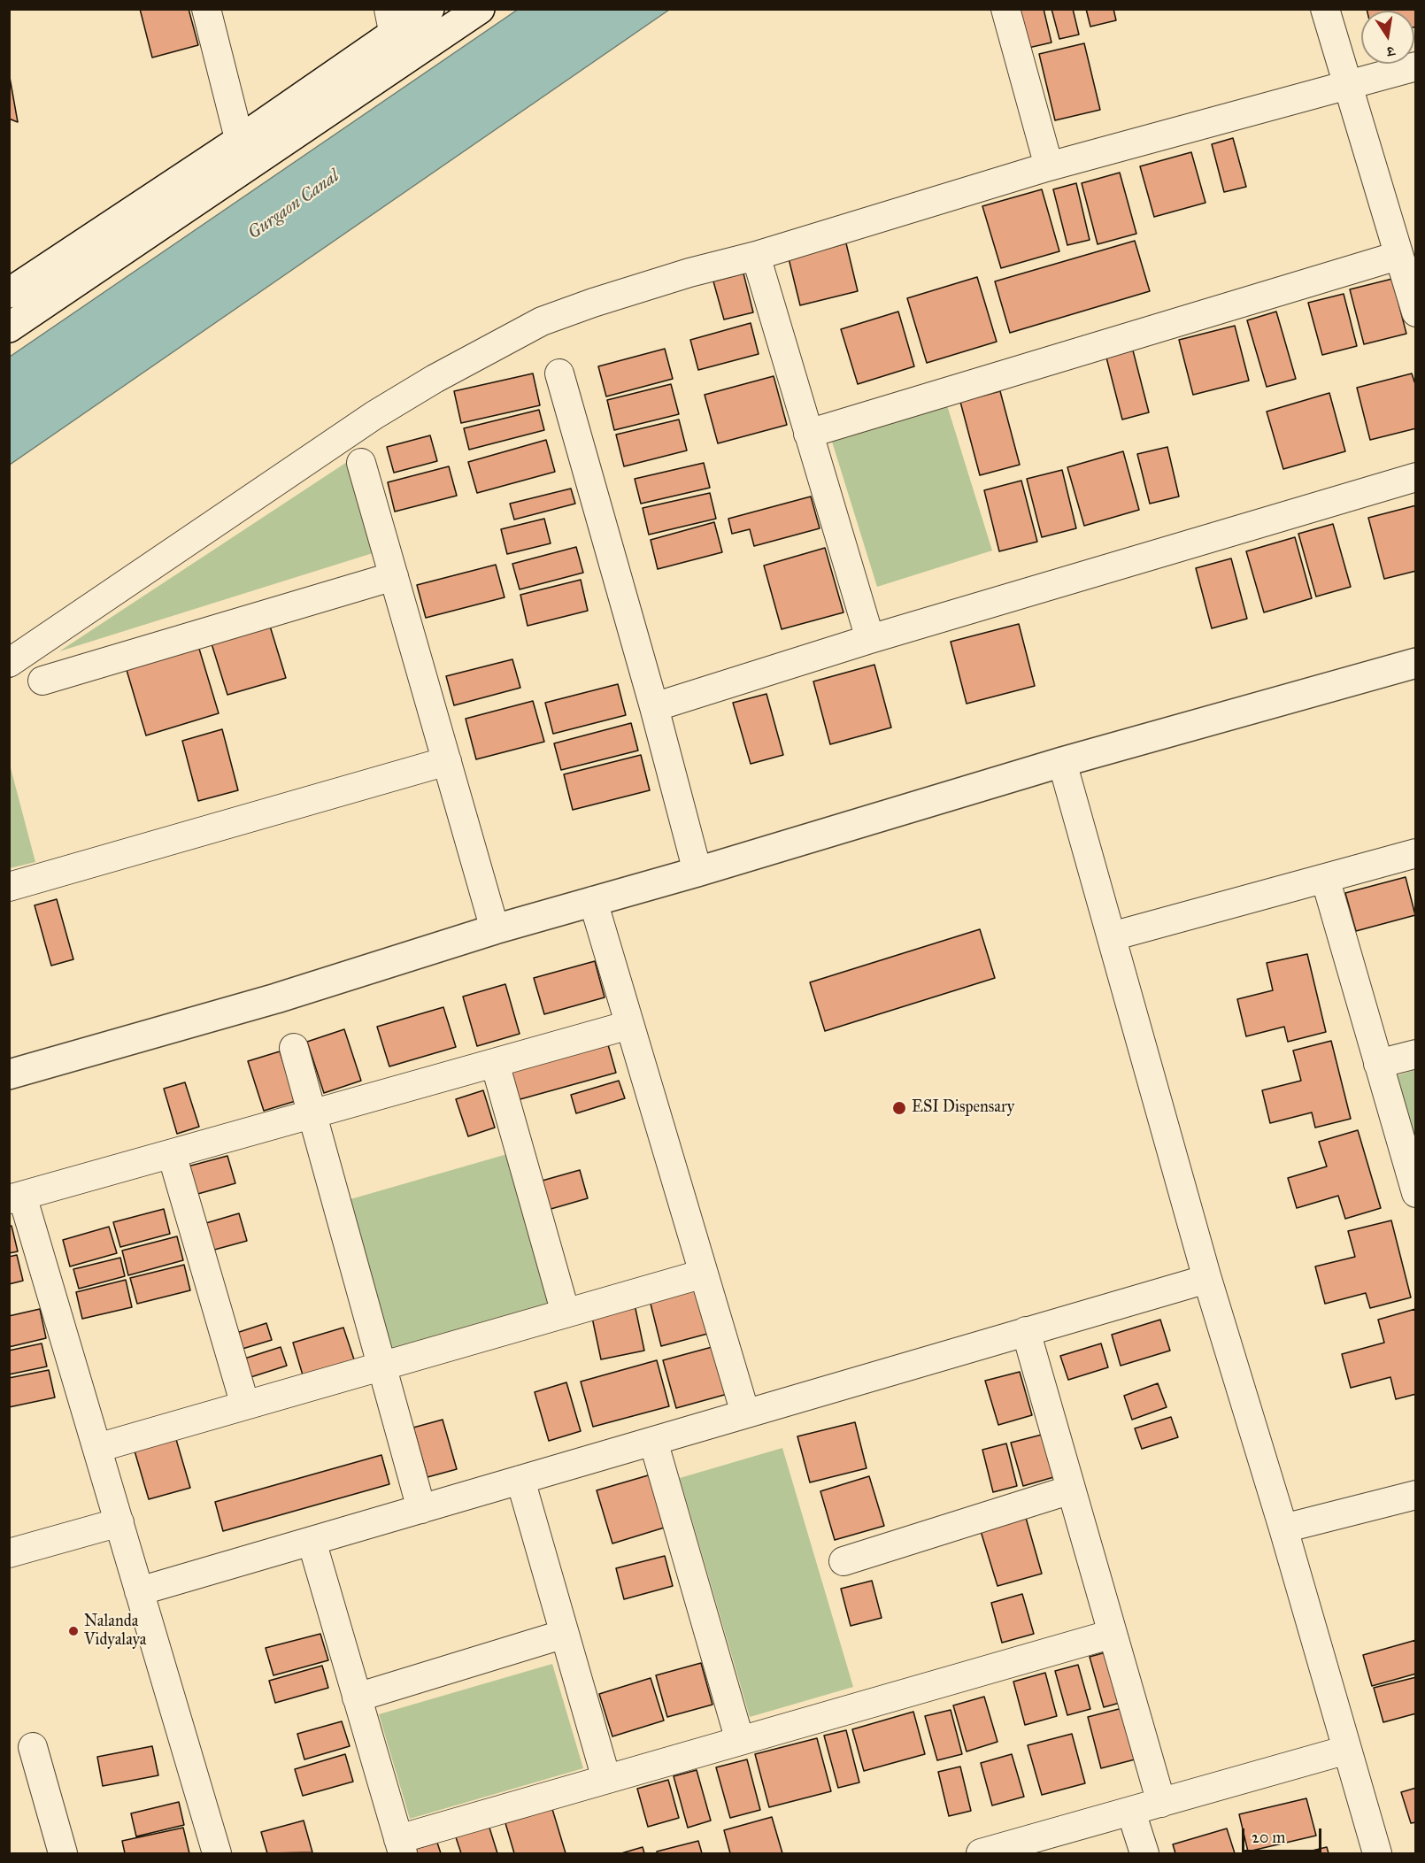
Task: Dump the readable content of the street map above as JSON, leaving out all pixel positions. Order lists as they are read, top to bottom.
{
  "water": ["Gurgaon Canal"],
  "places": ["ESI Dispensary", "Nalanda Vidyalaya"],
  "scale_bar": "20 m",
  "north": "bottom"
}
